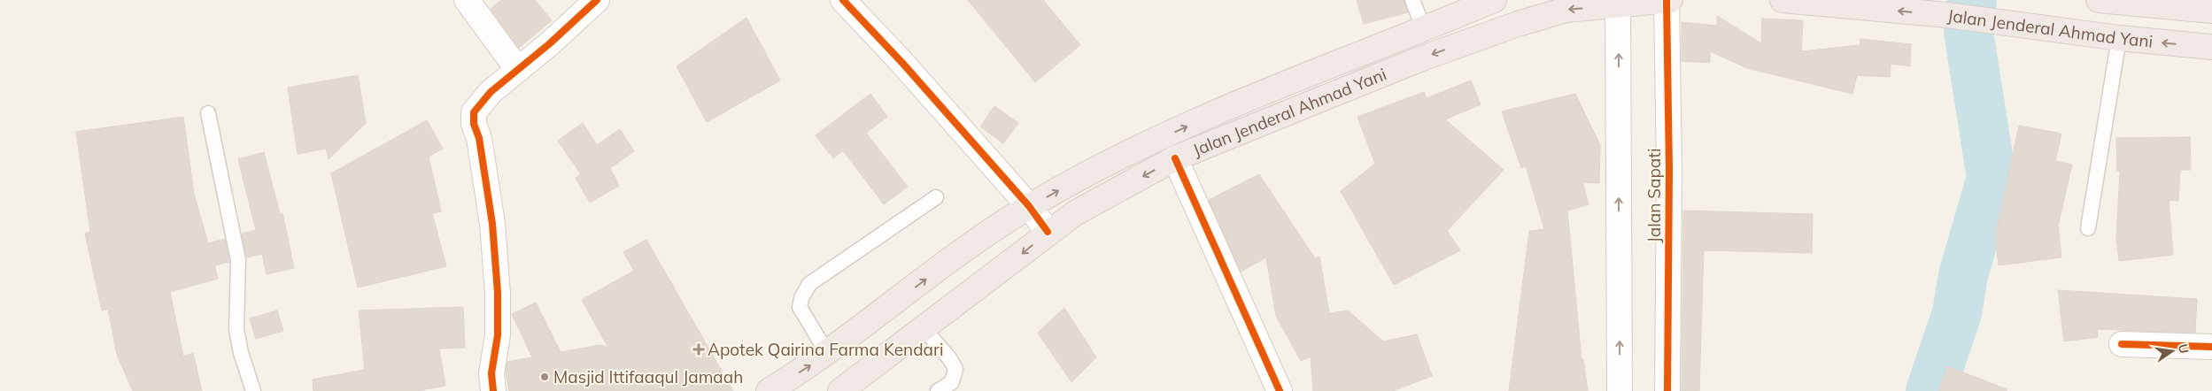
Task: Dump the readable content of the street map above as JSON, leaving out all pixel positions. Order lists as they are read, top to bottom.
{
  "streets": {
    "highway": ["Jalan Jenderal Ahmad Yani"],
    "street": ["Jalan Sapati"]
  },
  "crossings": [
    ["Jalan Jenderal Ahmad Yani", "Jalan Sapati"]
  ],
  "places": {
    "health": ["Apotek Qairina Farma Kendari"],
    "other": ["Masjid Ittifaaqul Jamaah"]
  },
  "north": "right"
}
